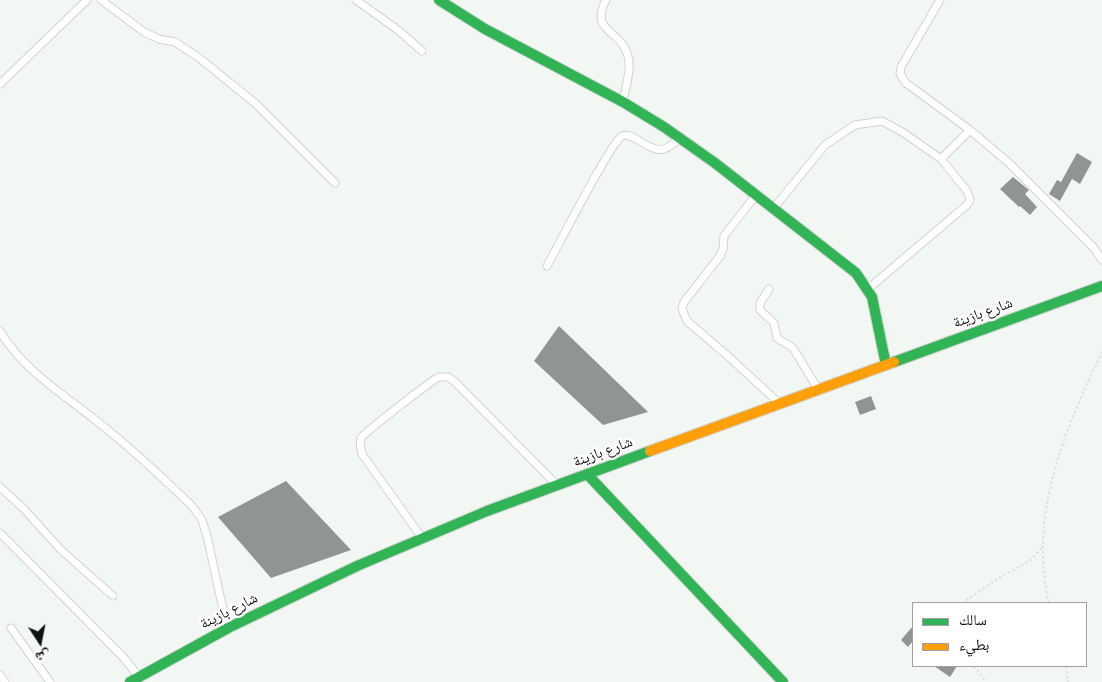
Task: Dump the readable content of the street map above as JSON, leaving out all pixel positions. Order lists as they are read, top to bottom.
{
  "streets": {
    "street": ["شارع بازينة"]
  },
  "legend": ["سالك", "بطيء"],
  "north": "bottom"
}
